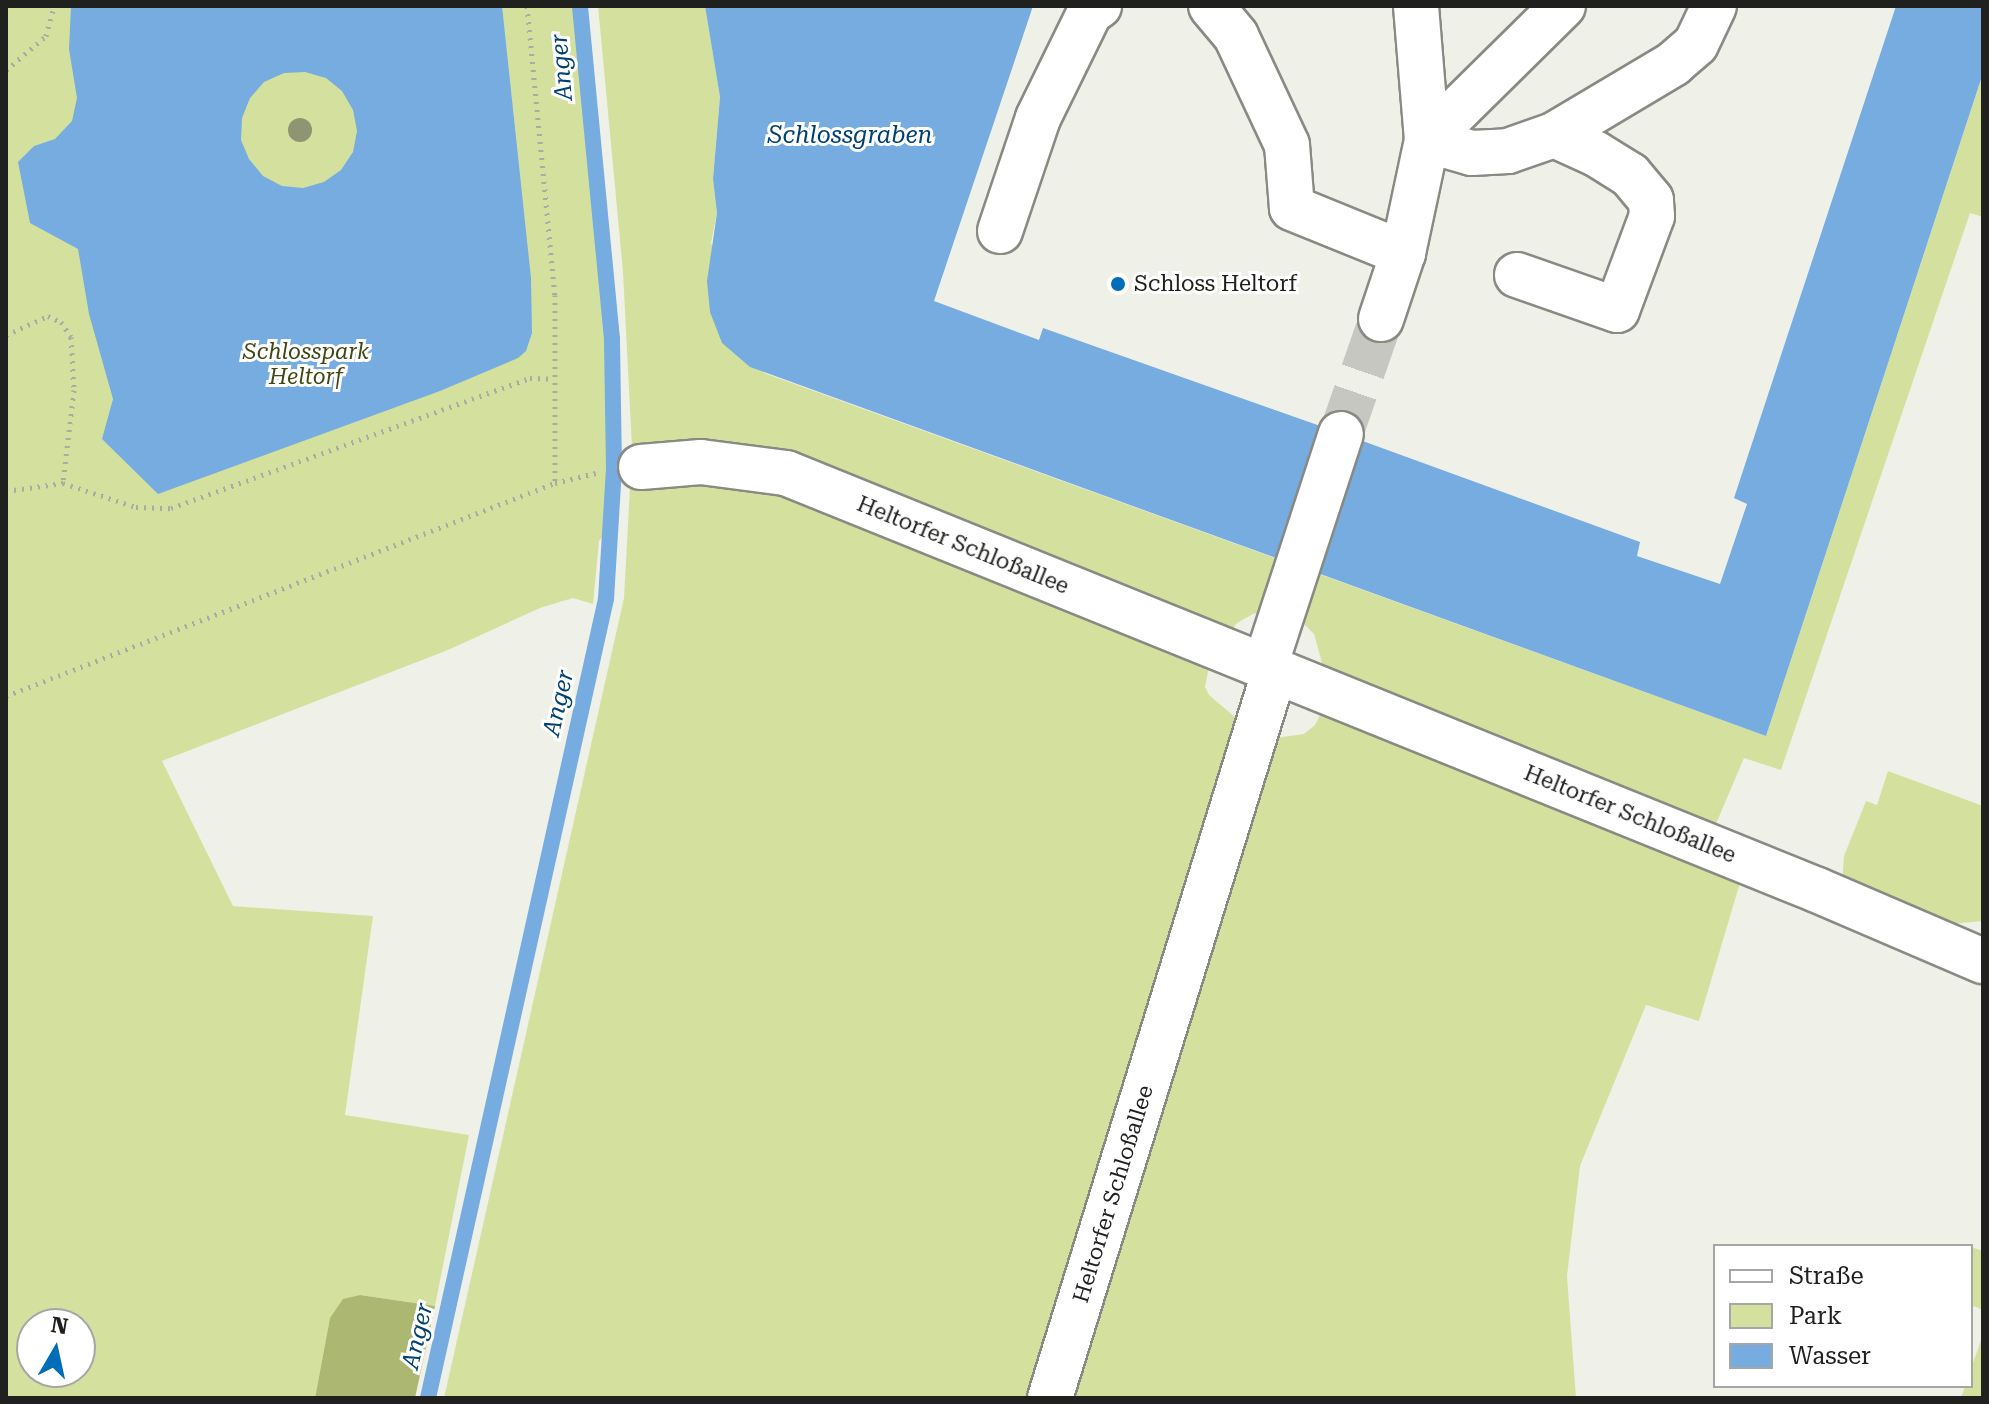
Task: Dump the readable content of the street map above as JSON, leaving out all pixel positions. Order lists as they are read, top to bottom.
{
  "streets": {
    "street": ["Heltorfer Schloßallee"]
  },
  "water": ["Anger", "Schlossgraben"],
  "parks": ["Schlosspark Heltorf"],
  "places": ["Schloss Heltorf"],
  "legend": ["Straße", "Park", "Wasser"],
  "north": "top"
}
